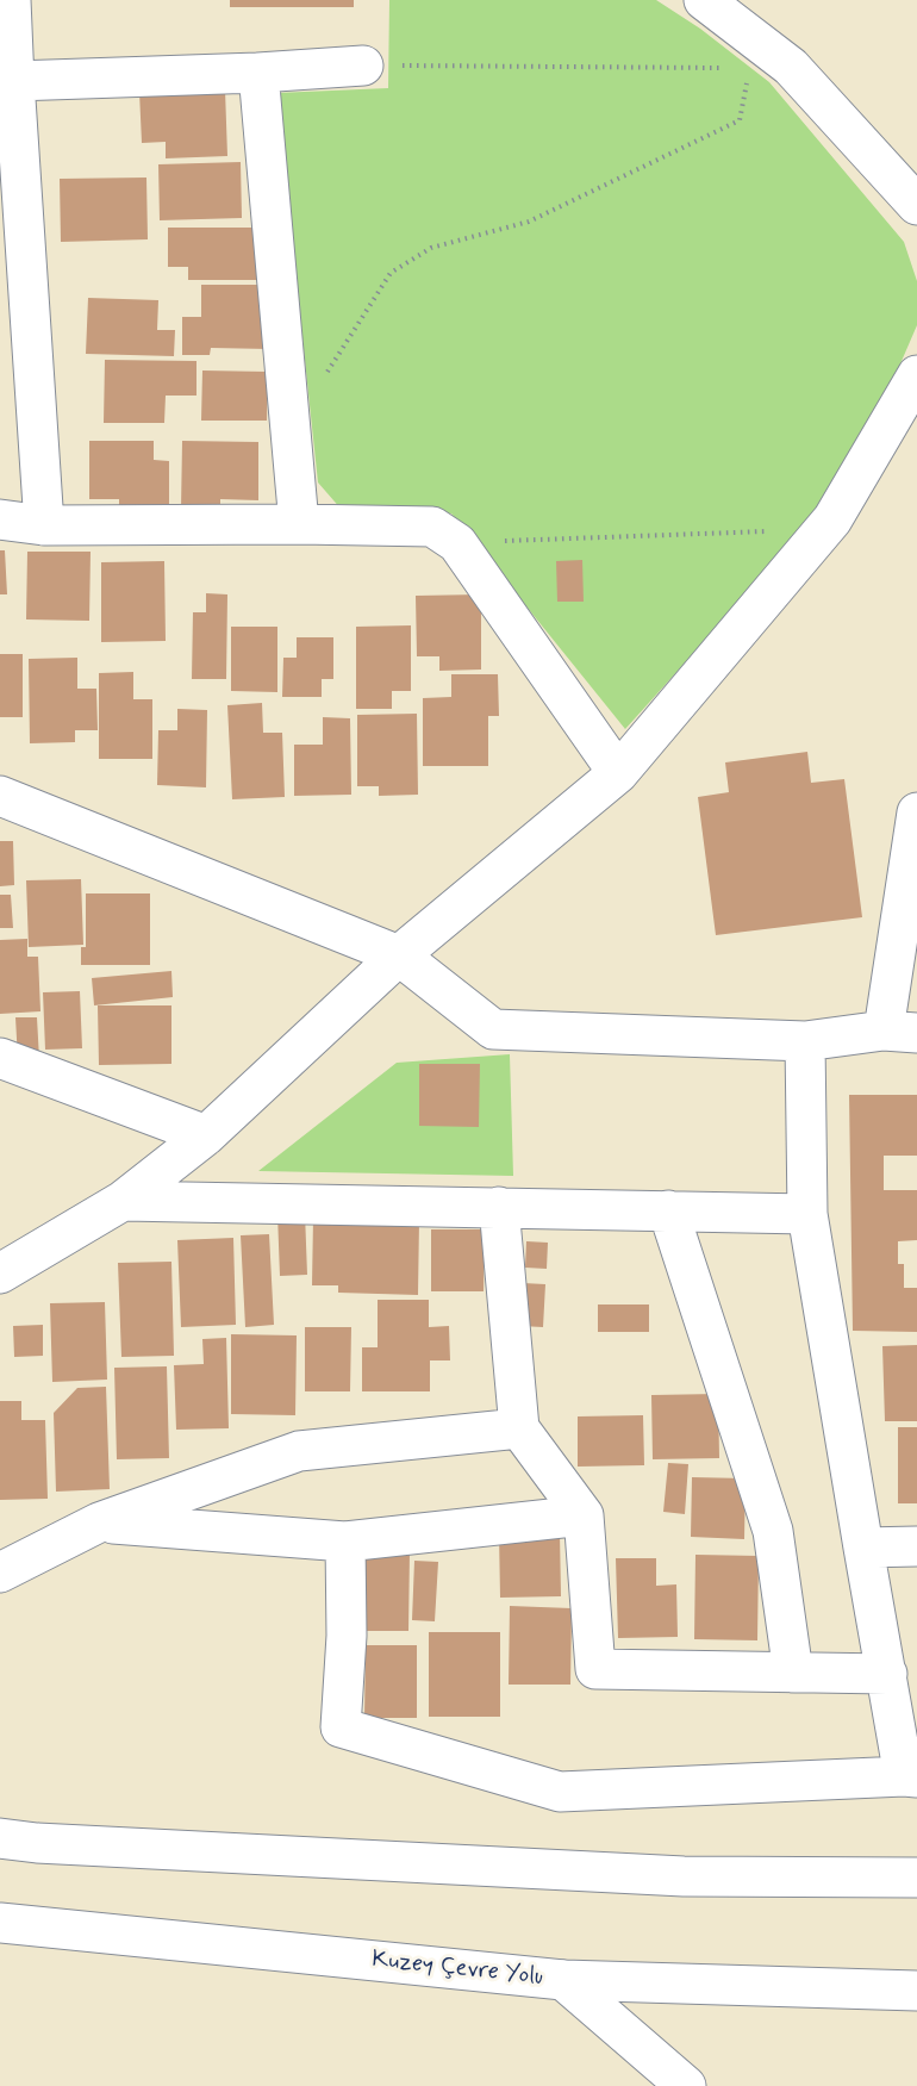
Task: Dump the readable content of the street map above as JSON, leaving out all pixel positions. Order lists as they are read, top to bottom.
{
  "streets": {
    "street": ["Kuzey Çevre Yolu"]
  }
}
